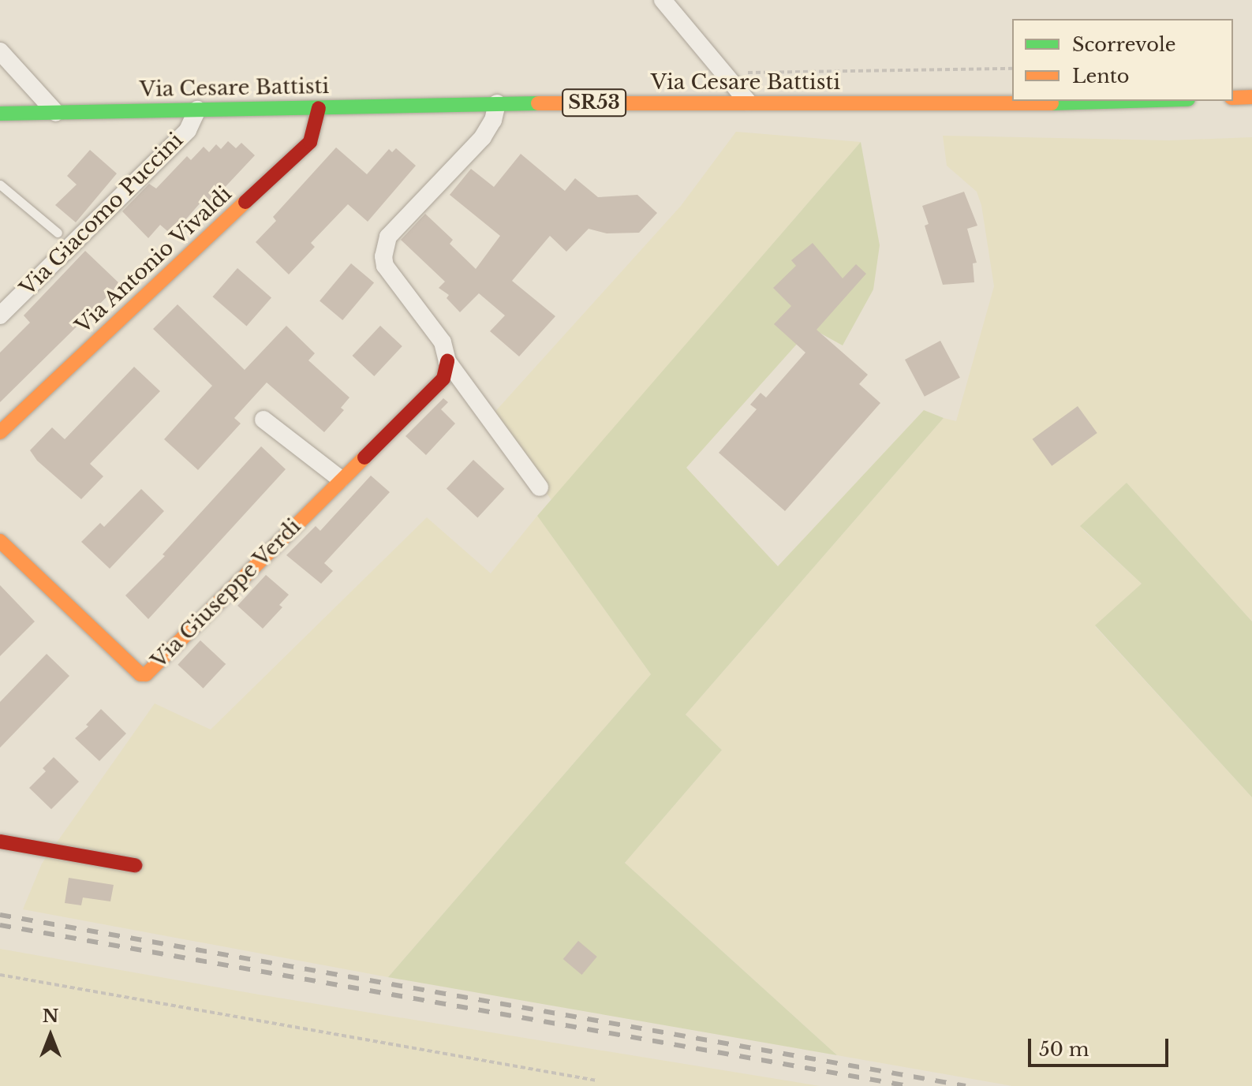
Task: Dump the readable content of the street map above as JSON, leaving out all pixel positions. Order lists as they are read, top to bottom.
{
  "streets": {
    "street": [
      "Via Cesare Battisti",
      "SR53",
      "Via Giacomo Puccini",
      "Via Antonio Vivaldi",
      "Via Giuseppe Verdi"
    ]
  },
  "crossings": [
    ["Via Cesare Battisti", "Via Giacomo Puccini"],
    ["Via Cesare Battisti", "Via Antonio Vivaldi"]
  ],
  "legend": ["Scorrevole", "Lento"],
  "scale_bar": "50 m",
  "north": "top"
}
